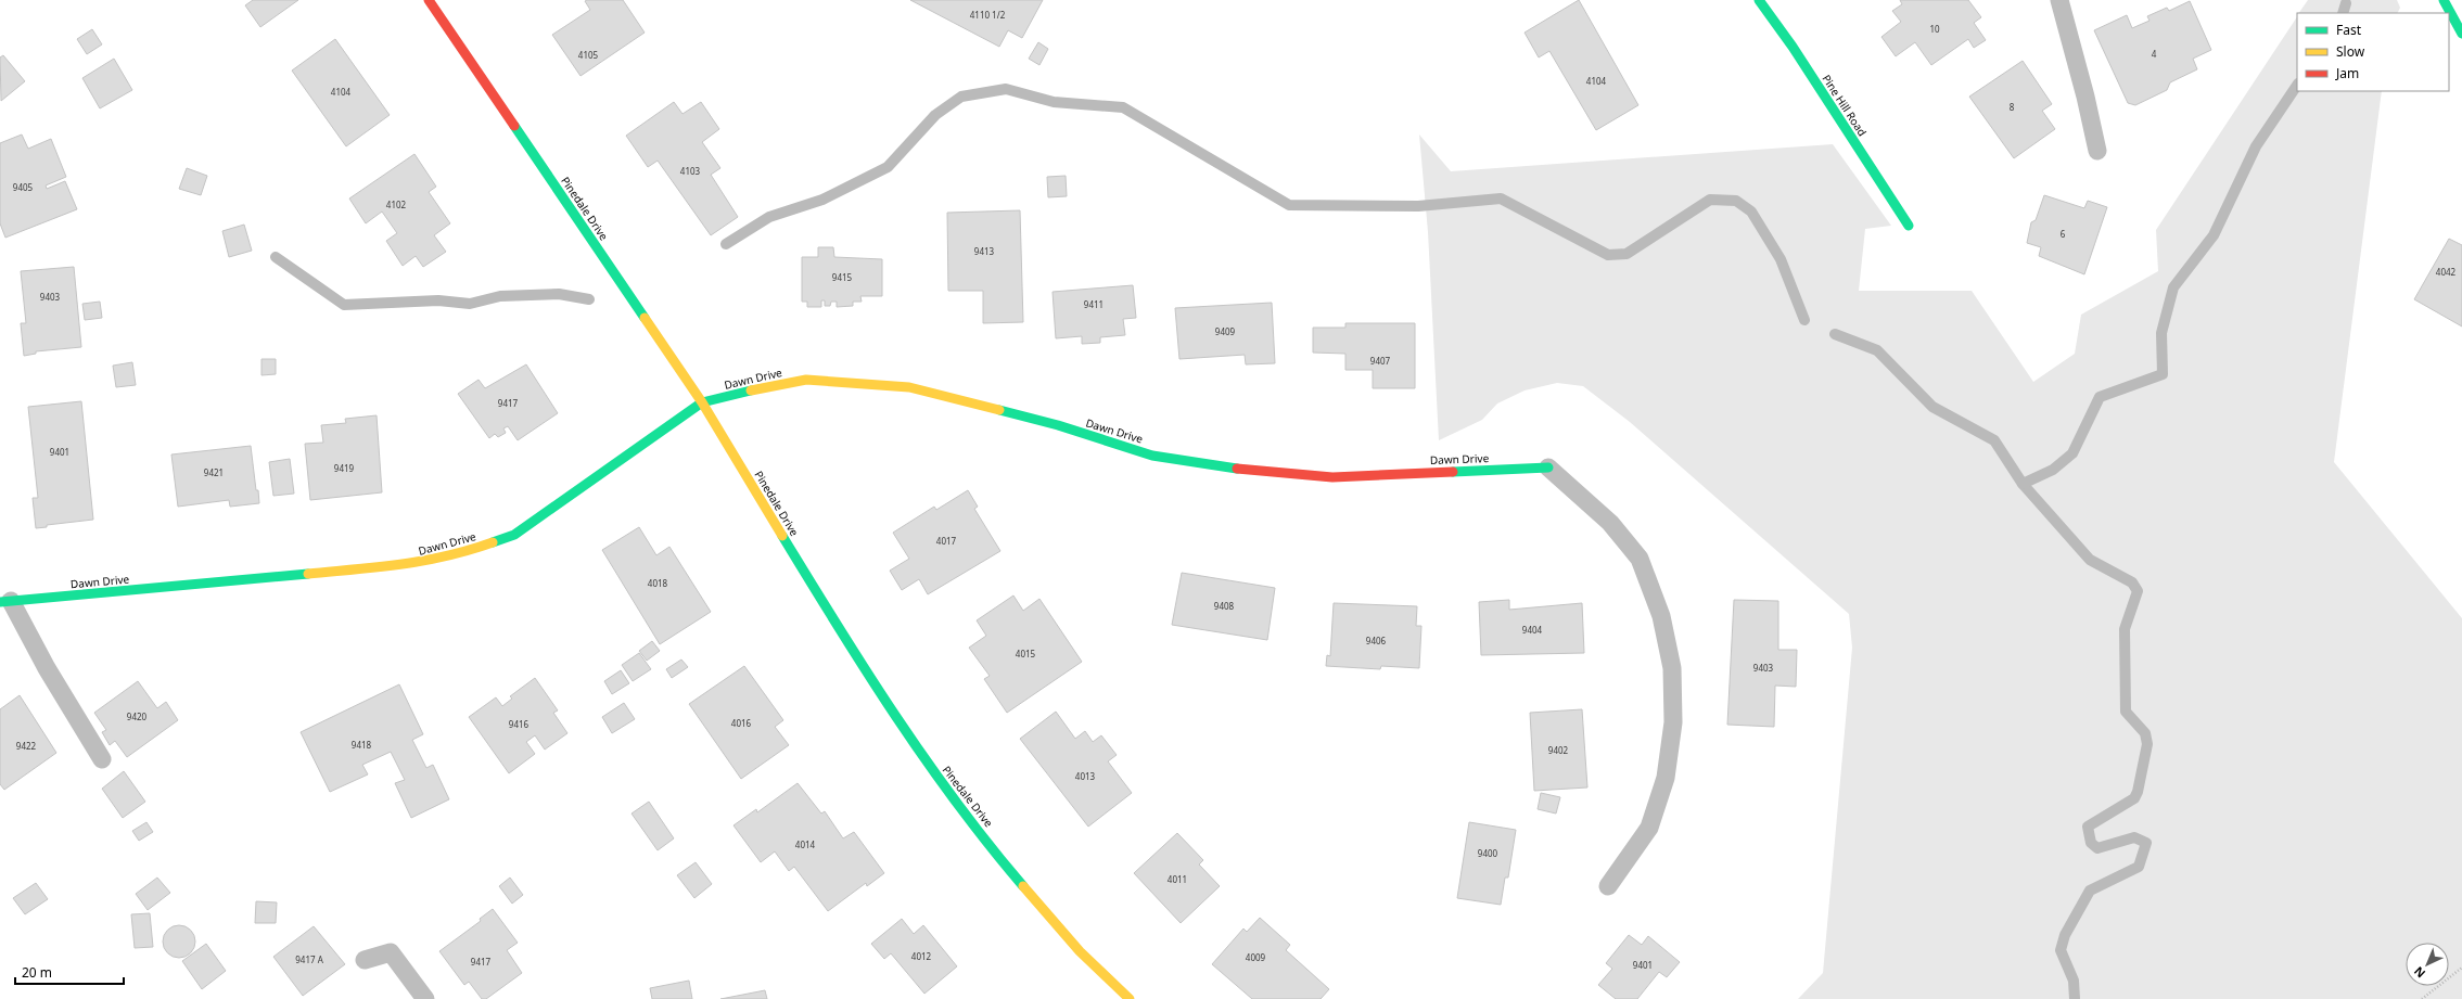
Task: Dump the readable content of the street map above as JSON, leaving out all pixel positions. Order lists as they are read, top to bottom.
{
  "streets": {
    "street": ["Pine Hill Road", "Pinedale Drive", "Dawn Drive"]
  },
  "crossings": [
    ["Pinedale Drive", "Dawn Drive"]
  ],
  "house_numbers": [
    "4110 1/2",
    "10",
    "4",
    "4105",
    "4104",
    "4104",
    "8",
    "4103",
    "9405",
    "4102",
    "6",
    "9413",
    "4042",
    "9415",
    "9403",
    "9411",
    "9409",
    "9407",
    "9417",
    "9401",
    "9419",
    "9421",
    "4017",
    "4018",
    "9408",
    "9404",
    "9406",
    "4015",
    "9403",
    "9420",
    "4016",
    "9416",
    "9418",
    "9422",
    "9402",
    "4013",
    "4014",
    "9400",
    "4011",
    "4012",
    "4009",
    "9417 A",
    "9417",
    "9401"
  ],
  "legend": ["Fast", "Slow", "Jam"],
  "scale_bar": "20 m",
  "north": "bottom left"
}
